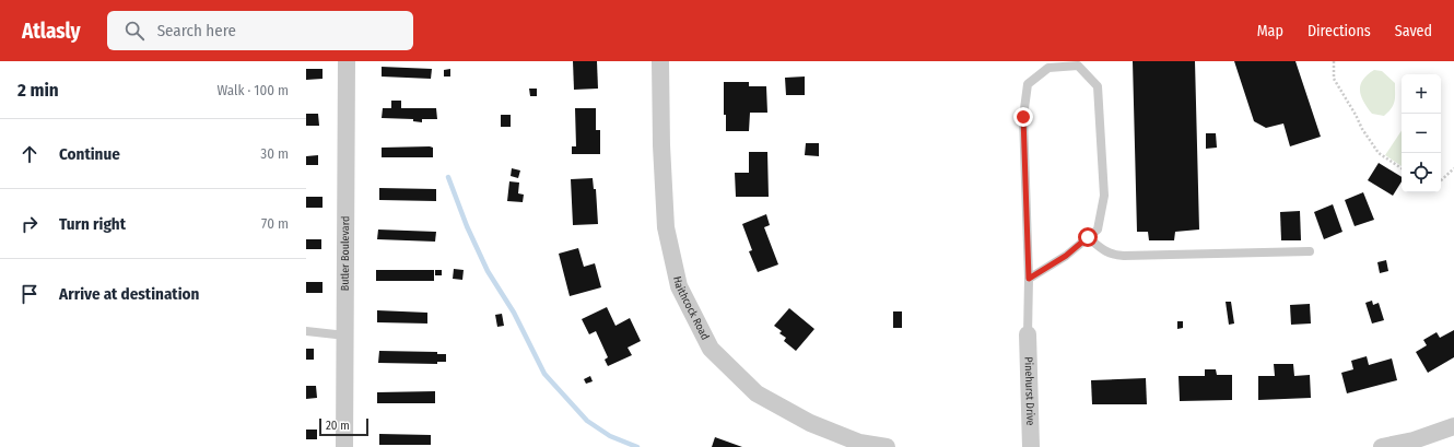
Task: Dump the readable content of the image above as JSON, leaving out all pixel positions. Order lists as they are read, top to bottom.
{
  "streets": {
    "street": ["Butler Boulevard", "Haithcock Road", "Pinehurst Drive"]
  },
  "scale_bar": "20 m",
  "page": {
    "header": "Atlasly",
    "search": "Search here",
    "nav": ["Map", "Directions", "Saved"],
    "heading": ["2 min", "Walk · 100 m"],
    "map_buttons": ["+", "−"],
    "list": [
      ["Continue", "30 m"],
      ["Turn right", "70 m"],
      "Arrive at destination"
    ],
    "scale": "20 m"
  }
}
